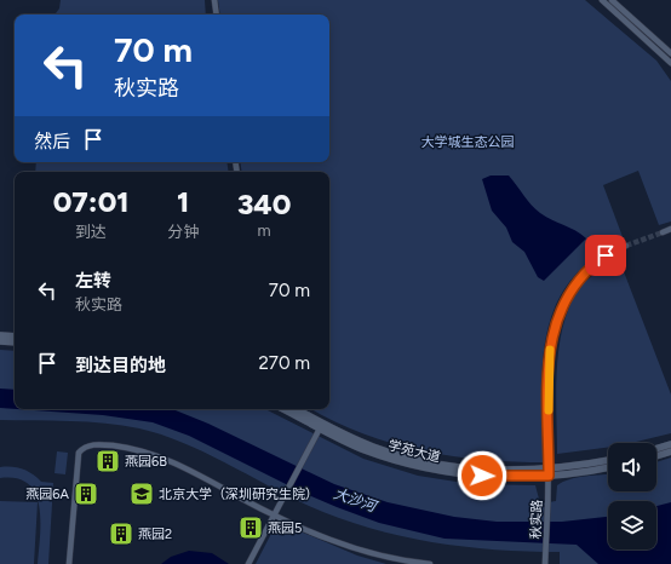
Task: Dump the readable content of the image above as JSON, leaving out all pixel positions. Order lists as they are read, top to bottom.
{
  "streets": {
    "street": ["学苑大道", "秋实路"]
  },
  "crossings": [
    ["学苑大道", "秋实路"]
  ],
  "water": ["大沙河"],
  "parks": ["大学城生态公园"],
  "places": {
    "building": [
      "燕园6B",
      "燕园6A",
      "燕园5",
      "燕园2"
    ],
    "school or university": ["北京大学（深圳研究生院）"]
  },
  "page": {
    "turn": ["70 m", "秋实路"],
    "then": "然后",
    "eta": [
      "07:01",
      "到达",
      "1",
      "分钟",
      "340",
      "m"
    ],
    "list": [
      {
        "name": "左转",
        "note": "秋实路",
        "value": "70 m"
      },
      {
        "name": "到达目的地",
        "value": "270 m"
      }
    ]
  }
}
